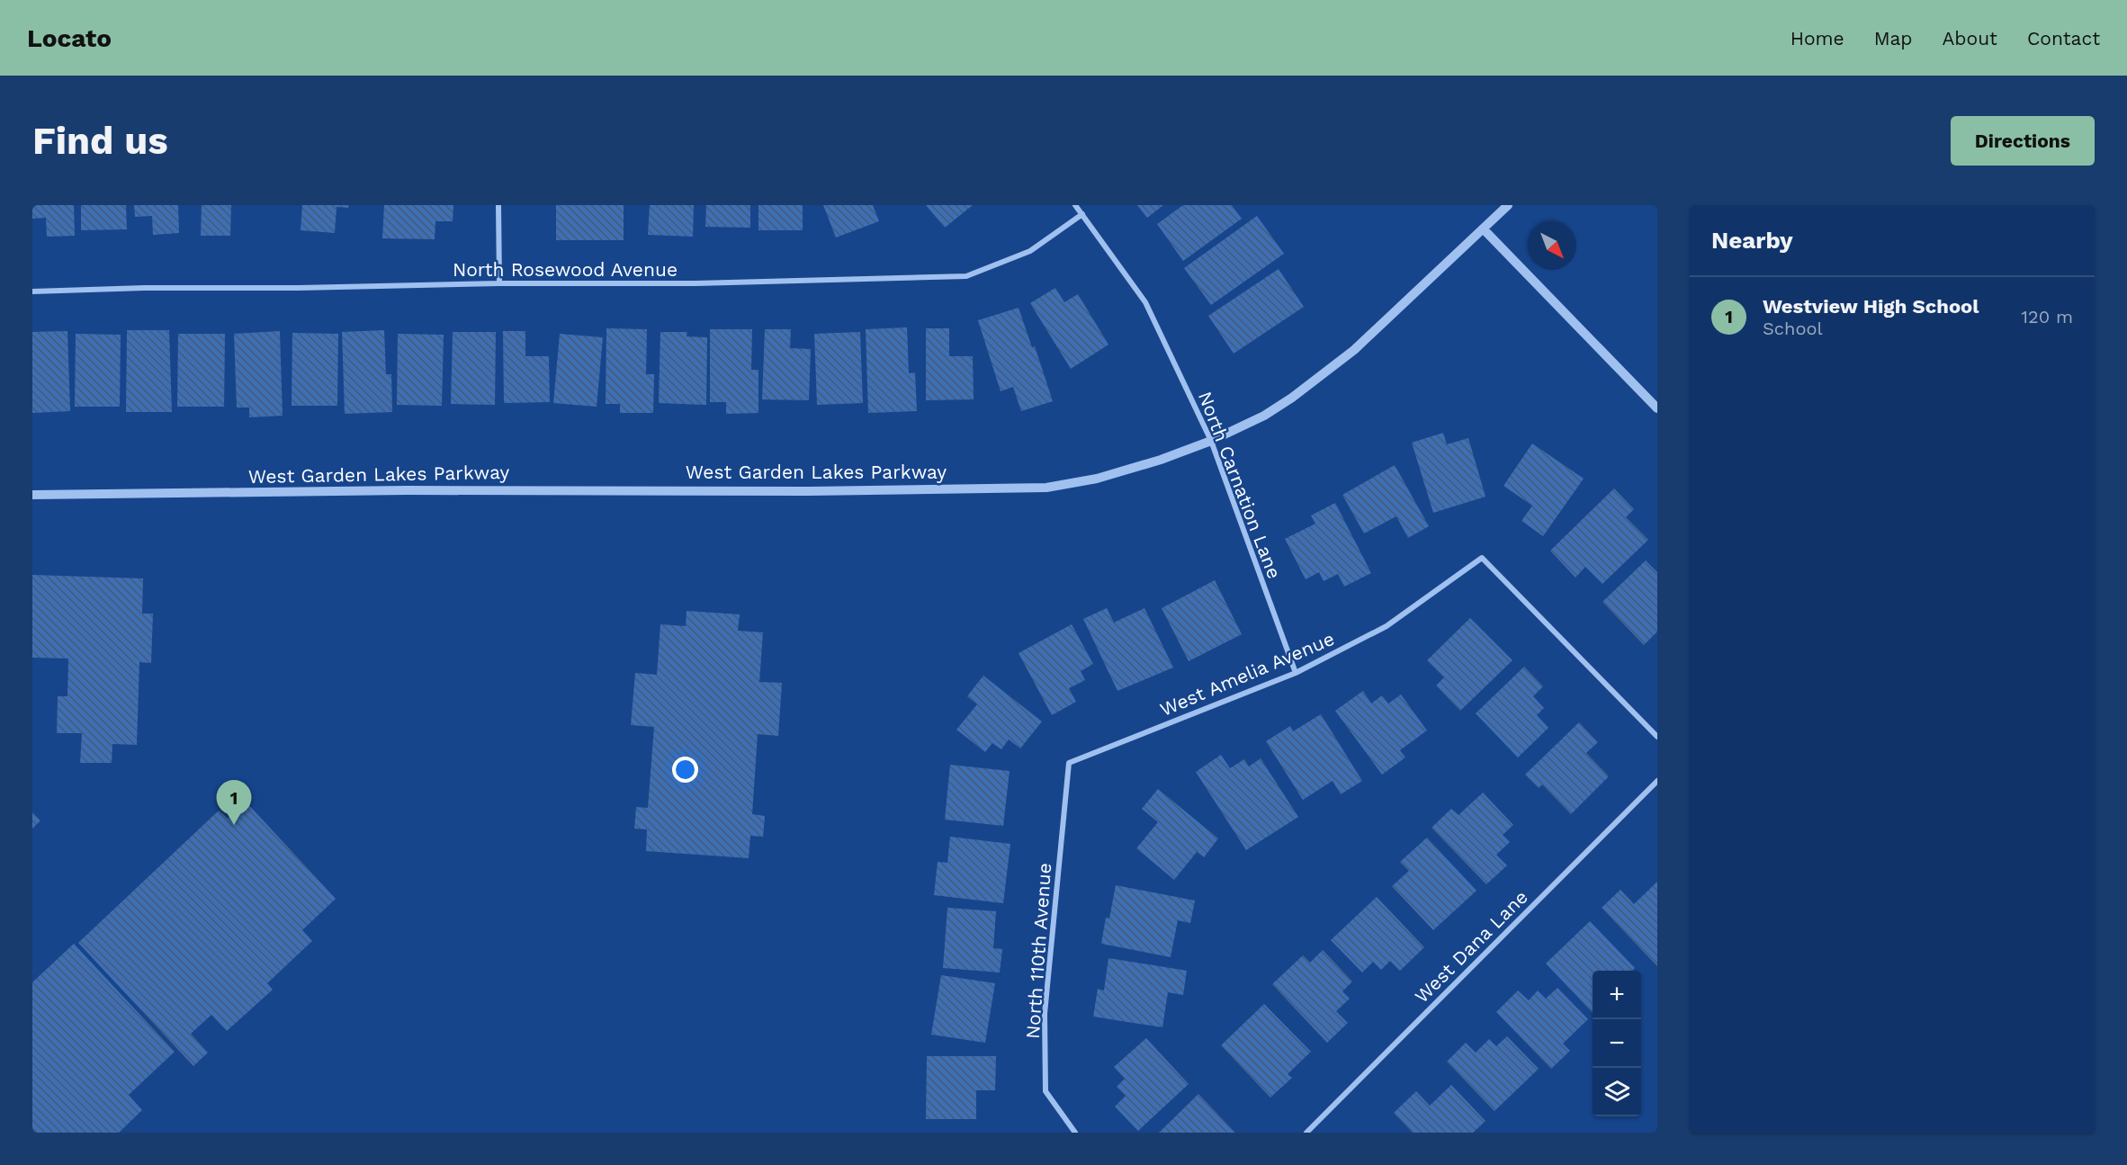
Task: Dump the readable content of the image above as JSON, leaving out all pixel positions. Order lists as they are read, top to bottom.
{
  "streets": {
    "street": [
      "North Rosewood Avenue",
      "West Garden Lakes Parkway",
      "North Carnation Lane",
      "West Amelia Avenue",
      "West Dana Lane",
      "North 110th Avenue"
    ]
  },
  "crossings": [
    ["North Rosewood Avenue", "North Carnation Lane"],
    ["West Garden Lakes Parkway", "North Carnation Lane"],
    ["North Carnation Lane", "West Amelia Avenue"],
    ["West Amelia Avenue", "North 110th Avenue"]
  ],
  "north": "bottom right",
  "page": {
    "header": "Locato",
    "nav": [
      "Home",
      "Map",
      "About",
      "Contact"
    ],
    "buttons": "Directions",
    "title": "Find us",
    "heading": "Nearby",
    "list": [
      {
        "mark": "1",
        "name": "Westview High School",
        "note": "School",
        "value": "120 m"
      }
    ],
    "pins": "1",
    "map_buttons": ["+", "−"]
  }
}
